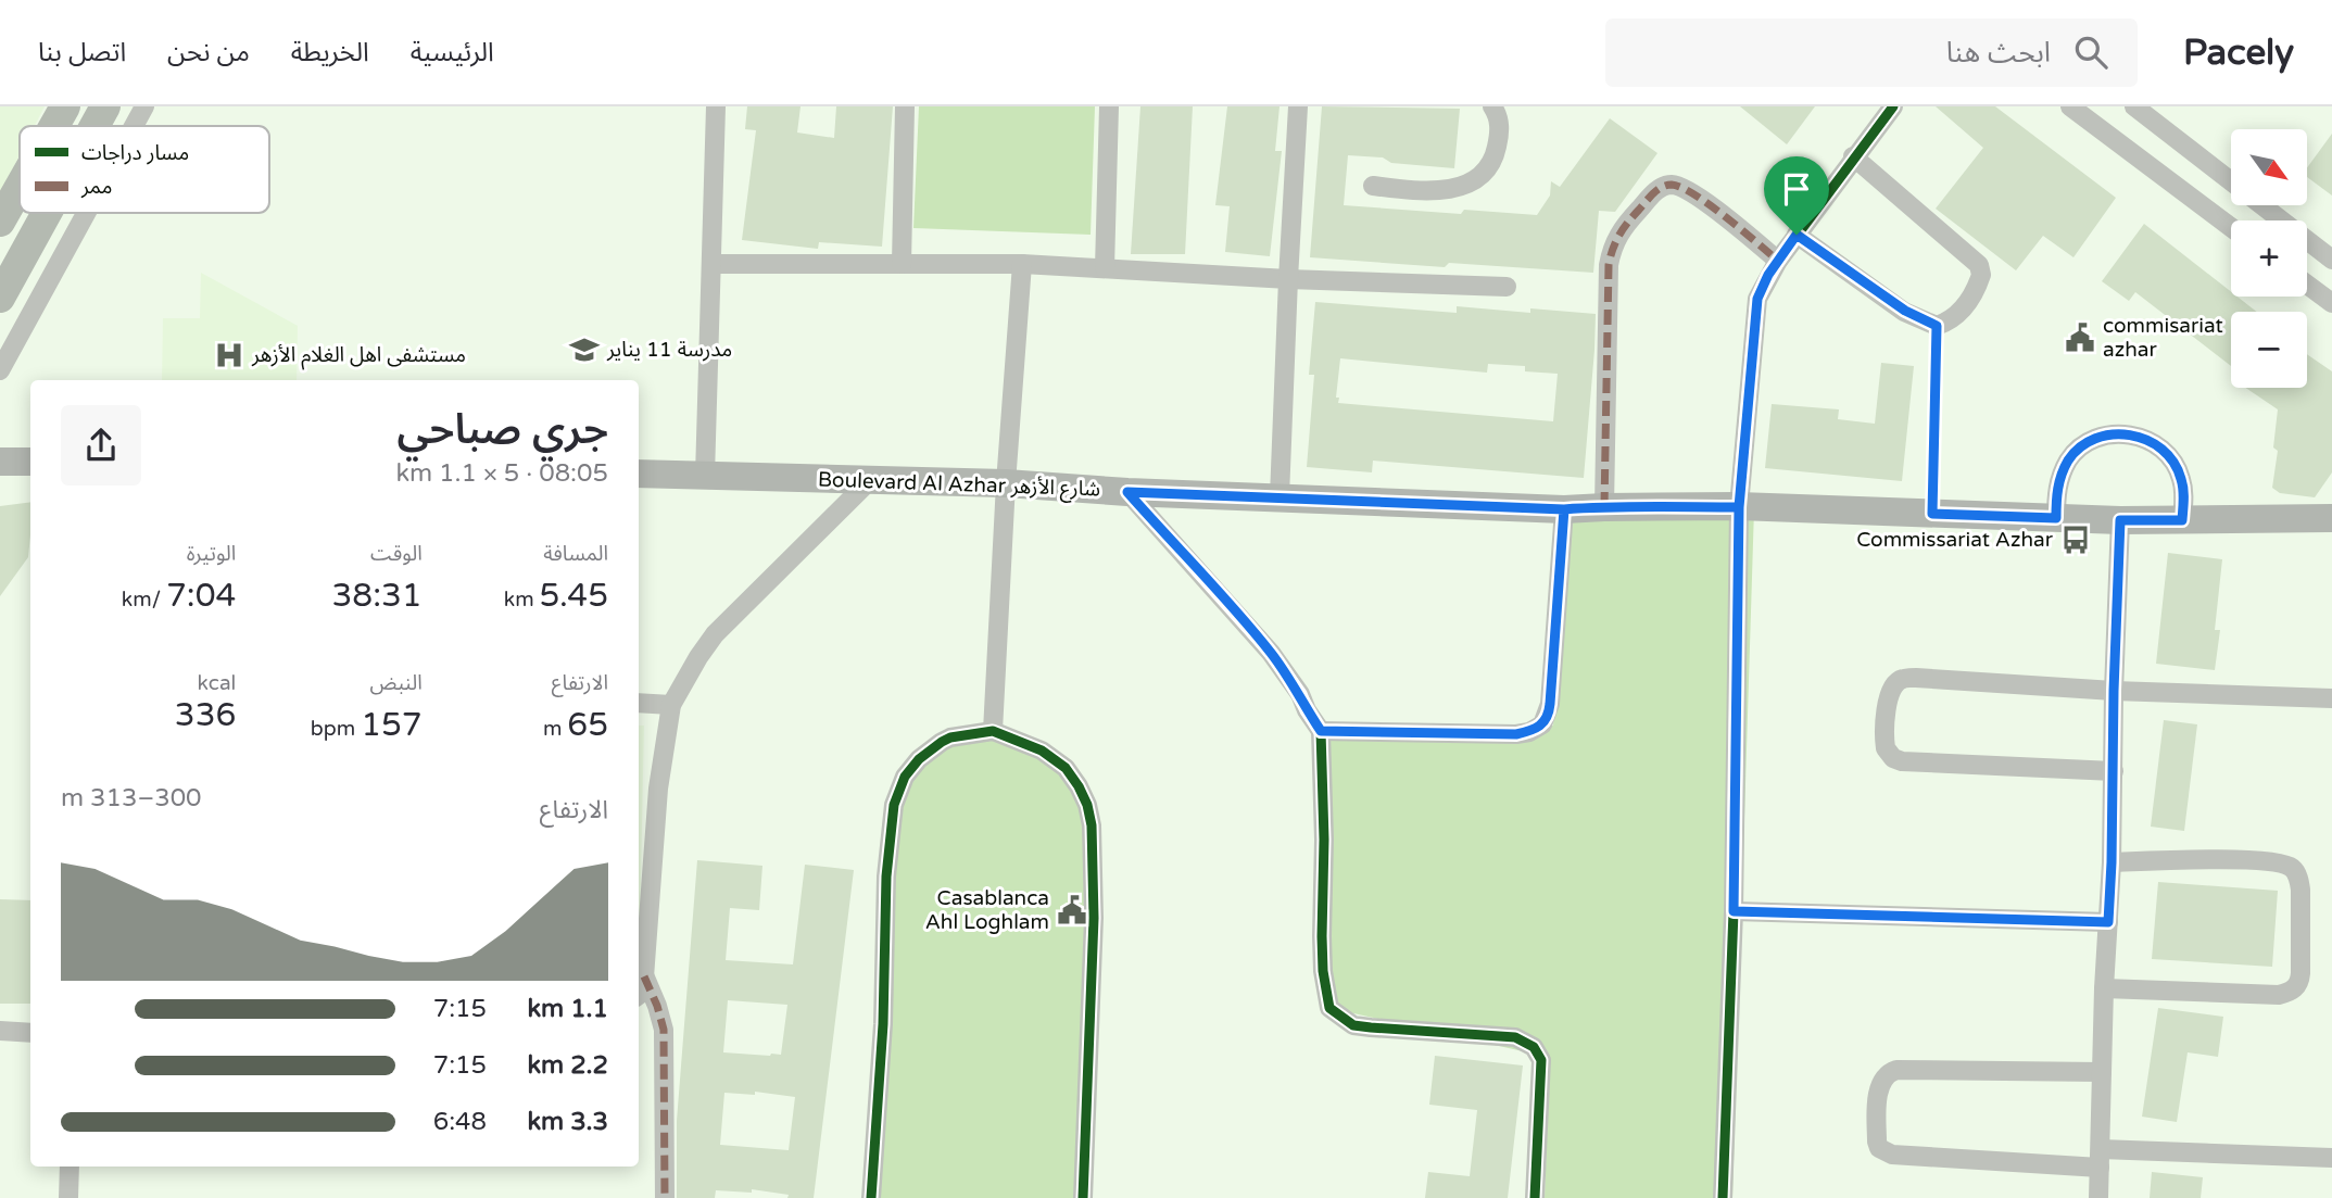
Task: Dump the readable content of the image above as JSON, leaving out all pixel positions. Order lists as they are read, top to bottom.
{
  "streets": {
    "main road": ["Boulevard Al Azhar شارع الأزهر"]
  },
  "places": {
    "public building": ["commisariat azhar", "Casablanca Ahl Loghlam"],
    "school or university": ["مدرسة 11 يناير"],
    "hospital": ["مستشفى اهل الغلام الأزهر"],
    "bus stop": ["Commissariat Azhar"]
  },
  "legend": ["مسار دراجات", "ممر"],
  "north": "bottom right",
  "page": {
    "header": "Pacely",
    "search": "ابحث هنا",
    "nav": [
      "الرئيسية",
      "الخريطة",
      "من نحن",
      "اتصل بنا"
    ],
    "map_buttons": ["+", "−"],
    "heading": ["جري صباحي", "08:05 · 5 × 1.1 km"],
    "stats": [
      ["المسافة", "5.45 km"],
      ["الوقت", "38:31"],
      ["الوتيرة", "7:04 /km"],
      ["الارتفاع", "65 m"],
      ["النبض", "157 bpm"],
      ["kcal", "336"]
    ],
    "chart": ["الارتفاع", "300–313 m"],
    "list": [
      {
        "name": "1.1 km",
        "note": "7:15"
      },
      {
        "name": "2.2 km",
        "note": "7:15"
      },
      {
        "name": "3.3 km",
        "note": "6:48"
      }
    ]
  }
}
